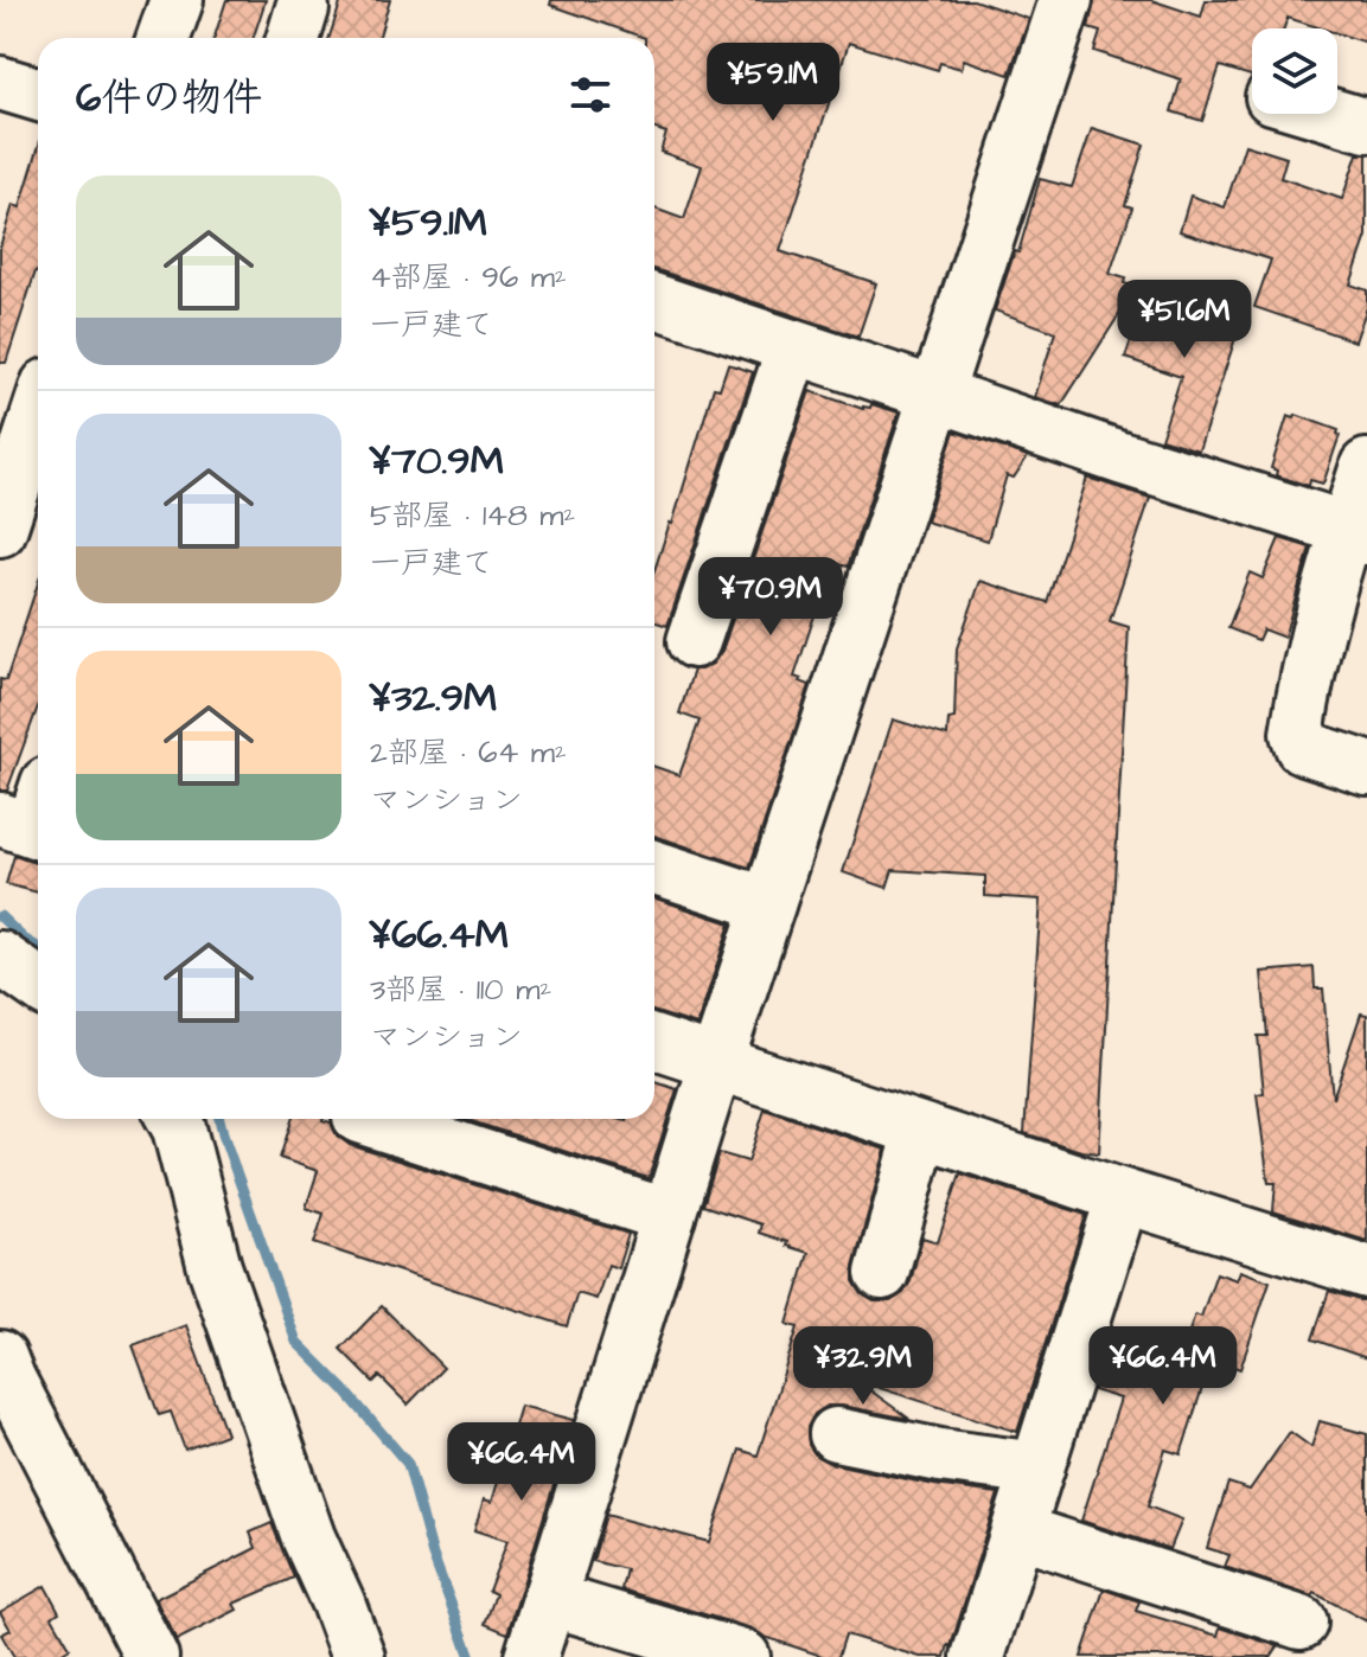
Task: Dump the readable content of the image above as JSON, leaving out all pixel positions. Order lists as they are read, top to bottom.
{
  "page": {
    "heading": "6件の物件",
    "price": [
      "¥59.1M",
      "¥51.6M",
      "¥70.9M",
      "¥32.9M",
      "¥66.4M",
      "¥66.4M"
    ],
    "list": [
      {
        "name": "¥59.1M",
        "note": "4部屋 · 96 m² · 一戸建て"
      },
      {
        "name": "¥70.9M",
        "note": "5部屋 · 148 m² · 一戸建て"
      },
      {
        "name": "¥32.9M",
        "note": "2部屋 · 64 m² · マンション"
      },
      {
        "name": "¥66.4M",
        "note": "3部屋 · 110 m² · マンション"
      }
    ]
  }
}
